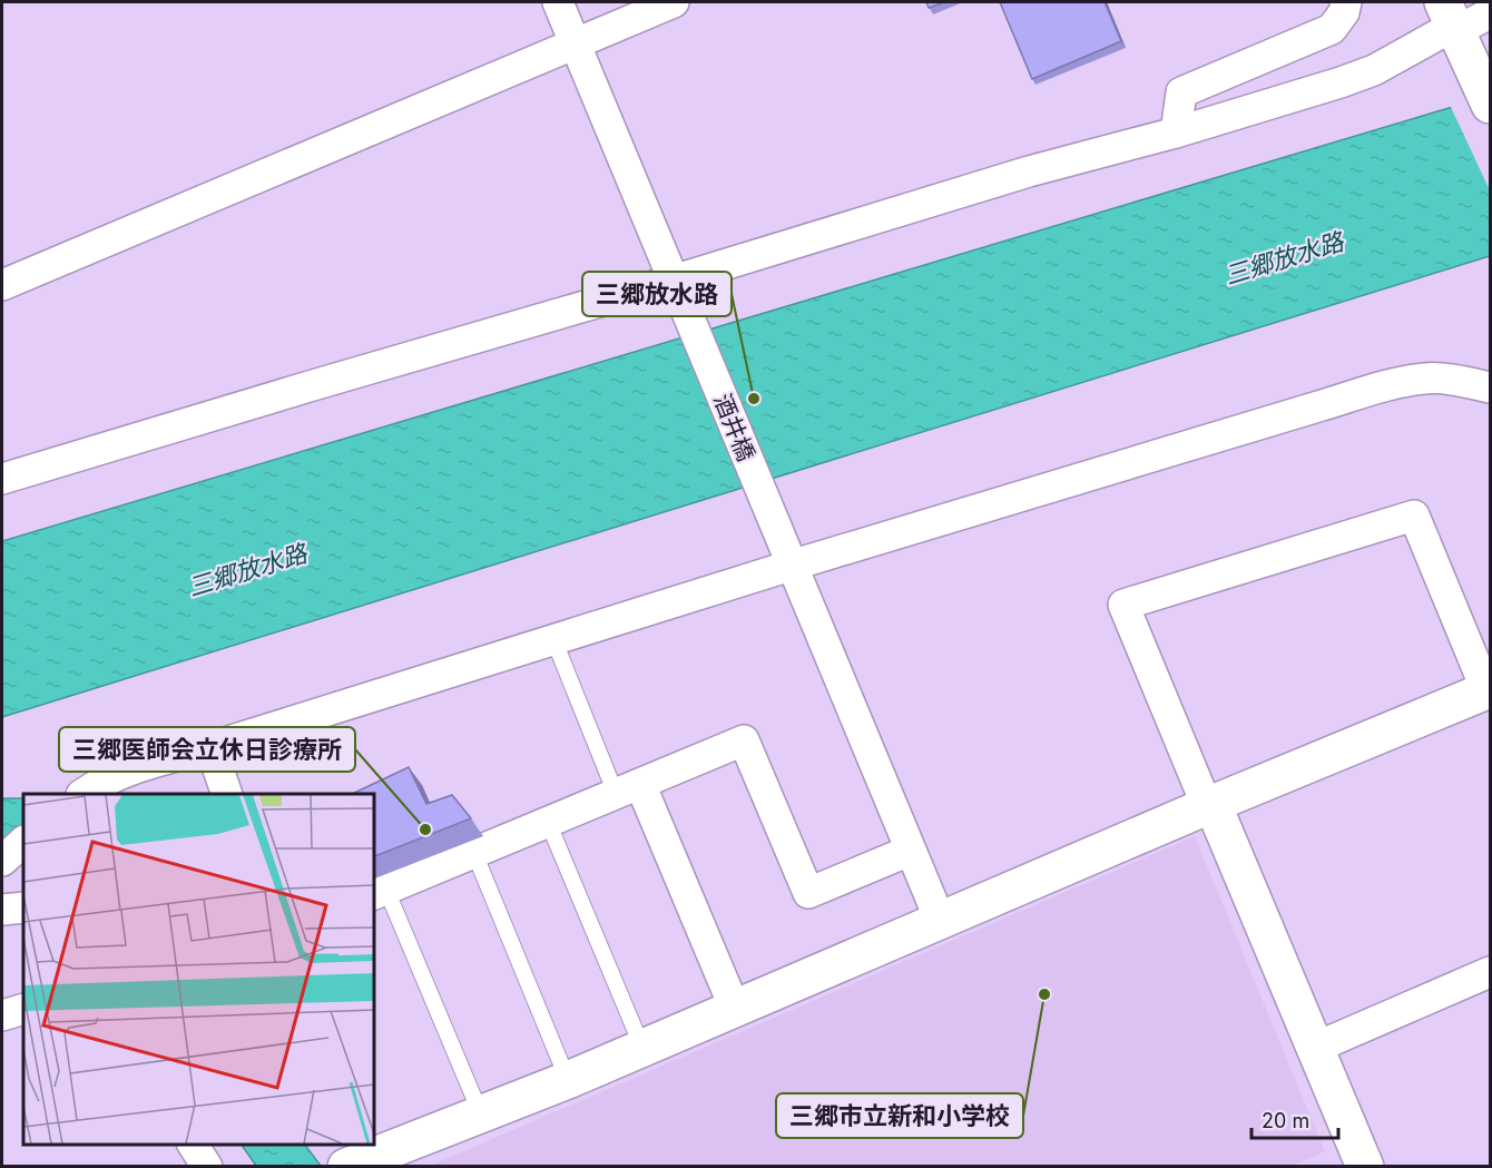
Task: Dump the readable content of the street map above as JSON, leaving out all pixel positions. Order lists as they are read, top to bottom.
{
  "streets": {
    "street": ["酒井橋"]
  },
  "water": ["三郷放水路"],
  "places": ["三郷放水路", "三郷医師会立休日診療所", "三郷市立新和小学校"],
  "scale_bar": "20 m"
}
